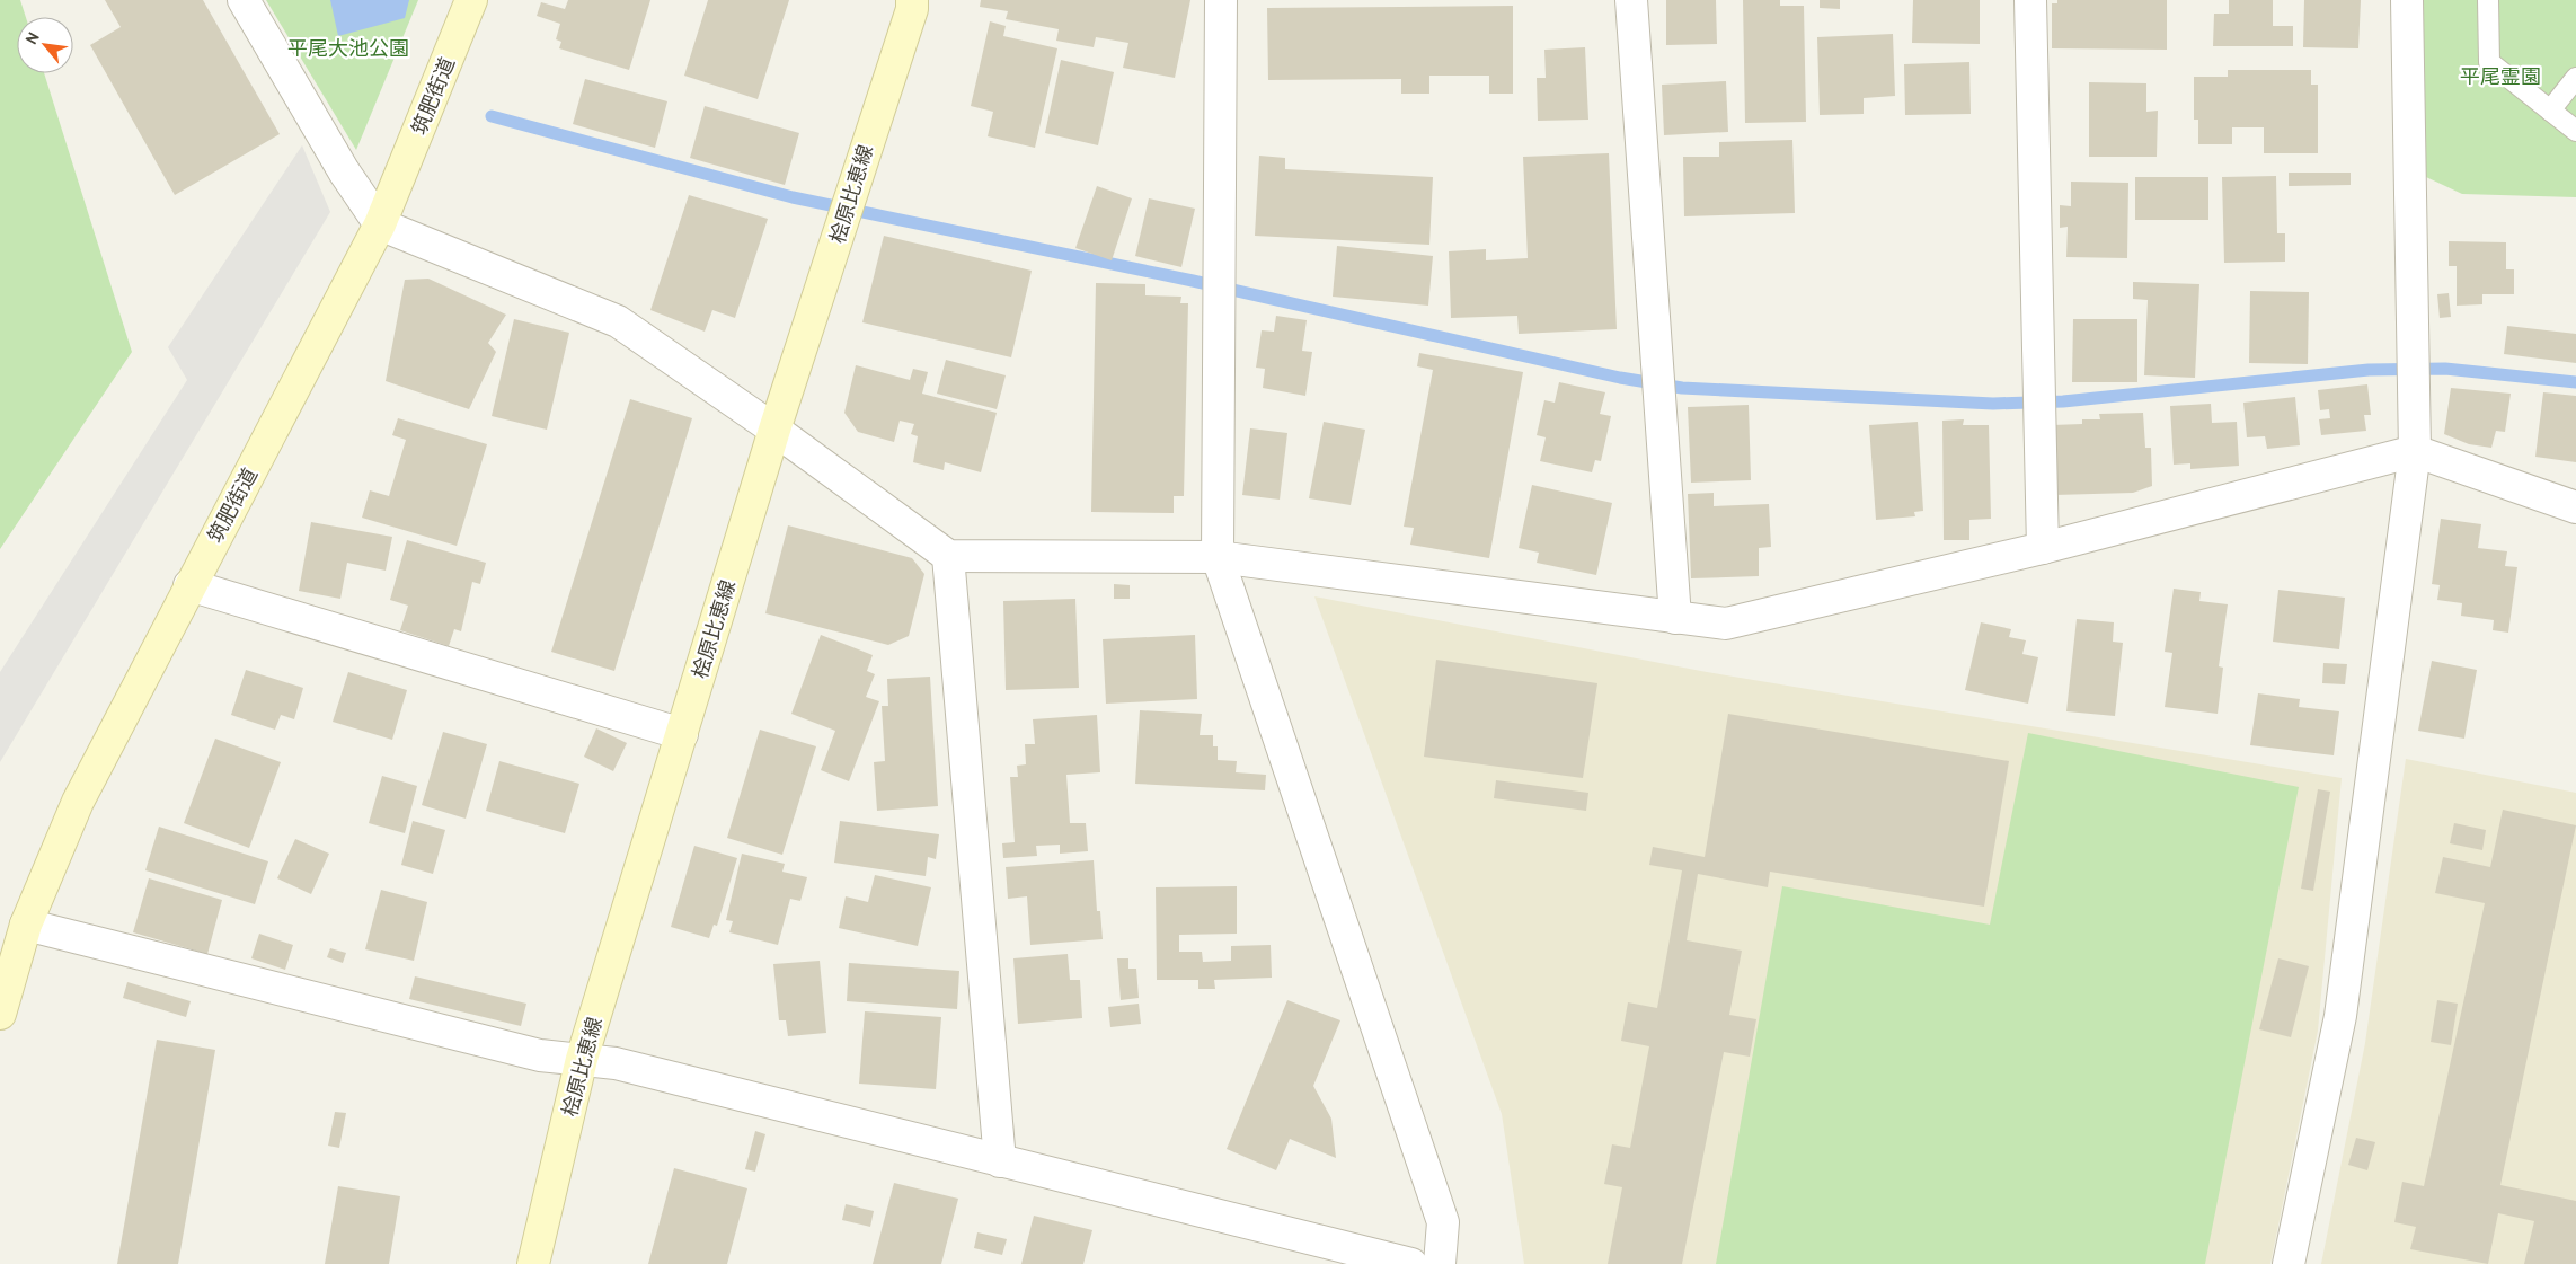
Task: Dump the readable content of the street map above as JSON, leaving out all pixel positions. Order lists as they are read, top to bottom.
{
  "streets": {
    "main road": ["筑肥街道", "桧原比恵線"]
  },
  "parks": ["平尾大池公園", "平尾霊園"],
  "north": "top left"
}
